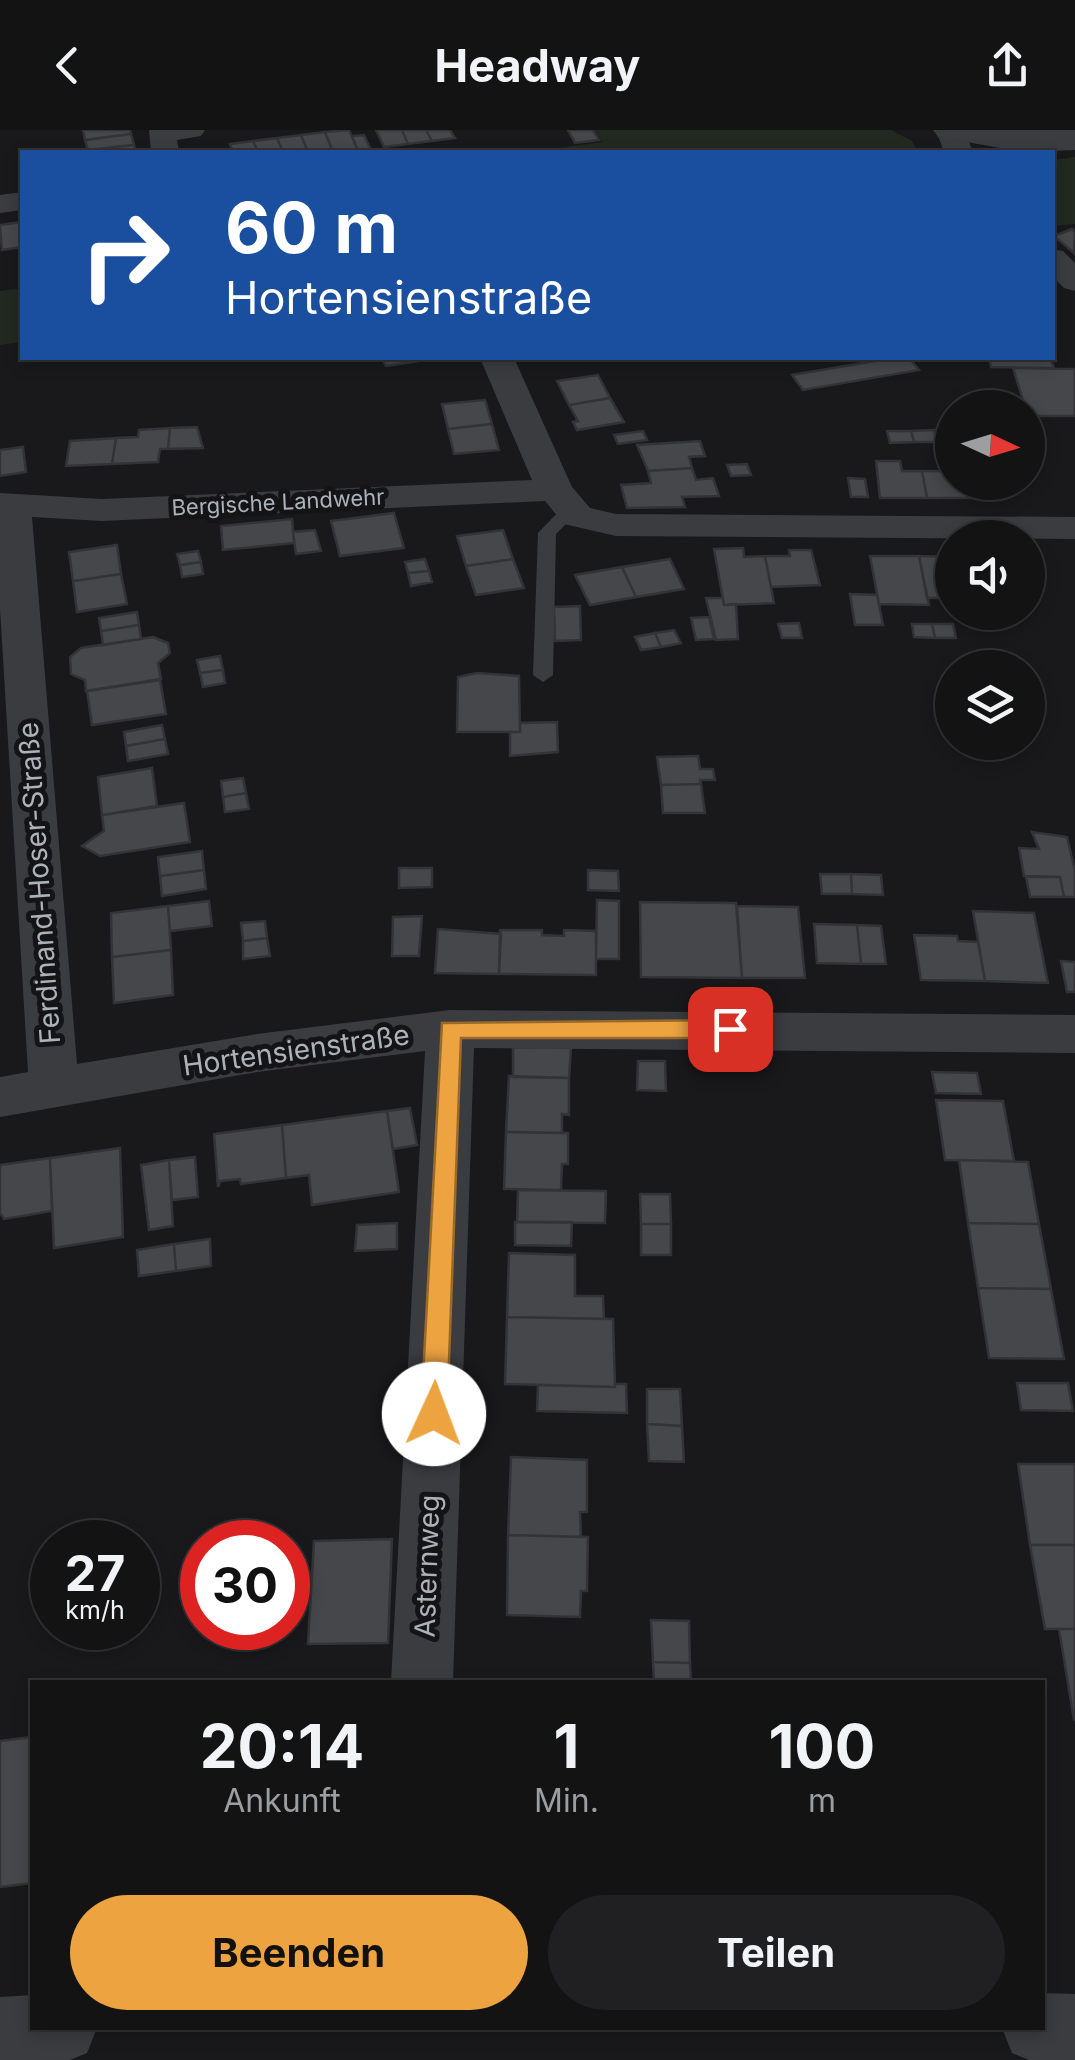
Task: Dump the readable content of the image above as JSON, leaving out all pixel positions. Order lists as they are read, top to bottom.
{
  "streets": {
    "street": [
      "Bergische Landwehr",
      "Ferdinand-Hoser-Straße",
      "Hortensienstraße",
      "Asternweg"
    ]
  },
  "crossings": [
    ["Bergische Landwehr", "Ferdinand-Hoser-Straße"],
    ["Ferdinand-Hoser-Straße", "Hortensienstraße"],
    ["Hortensienstraße", "Asternweg"]
  ],
  "north": "right",
  "page": {
    "header": "Headway",
    "turn": ["60 m", "Hortensienstraße"],
    "speed": "27 km/h",
    "limit": "30",
    "eta": [
      "20:14",
      "Ankunft",
      "1",
      "Min.",
      "100",
      "m"
    ],
    "buttons": ["Beenden", "Teilen"]
  }
}
